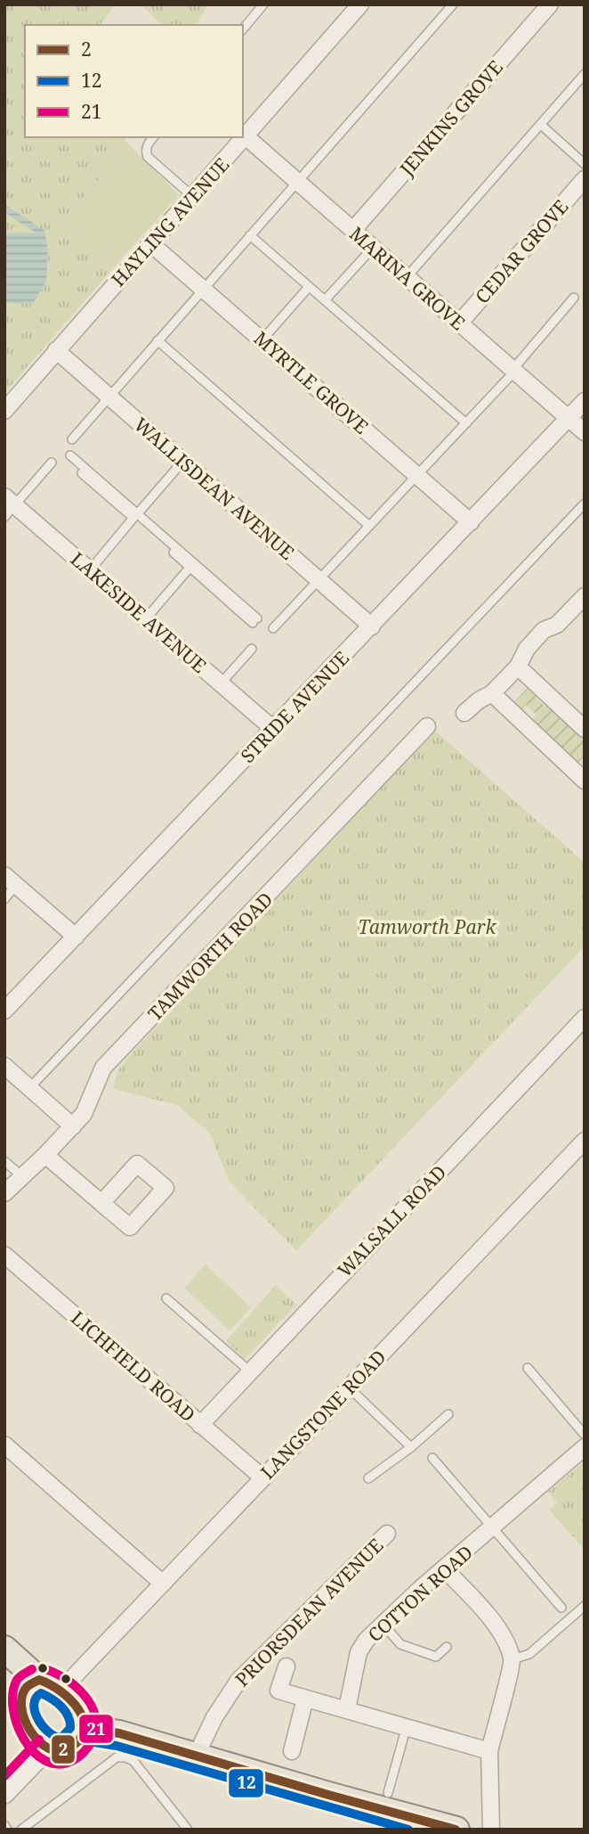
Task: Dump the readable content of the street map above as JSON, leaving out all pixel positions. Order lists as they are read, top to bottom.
{
  "streets": {
    "street": [
      "JENKINS GROVE",
      "HAYLING AVENUE",
      "CEDAR GROVE",
      "MARINA GROVE",
      "MYRTLE GROVE",
      "WALLISDEAN AVENUE",
      "LAKESIDE AVENUE",
      "STRIDE AVENUE",
      "TAMWORTH ROAD",
      "WALSALL ROAD",
      "LICHFIELD ROAD",
      "LANGSTONE ROAD",
      "COTTON ROAD",
      "PRIORSDEAN AVENUE"
    ]
  },
  "crossings": [
    ["JENKINS GROVE", "MARINA GROVE"],
    ["HAYLING AVENUE", "MARINA GROVE"],
    ["HAYLING AVENUE", "MYRTLE GROVE"],
    ["HAYLING AVENUE", "WALLISDEAN AVENUE"],
    ["CEDAR GROVE", "MARINA GROVE"],
    ["MARINA GROVE", "STRIDE AVENUE"],
    ["MYRTLE GROVE", "STRIDE AVENUE"],
    ["WALLISDEAN AVENUE", "STRIDE AVENUE"],
    ["LAKESIDE AVENUE", "STRIDE AVENUE"],
    ["WALSALL ROAD", "LICHFIELD ROAD"],
    ["LICHFIELD ROAD", "LANGSTONE ROAD"]
  ],
  "parks": ["Tamworth Park"],
  "lines": ["transit line 21", "transit line 2", "transit line 12"],
  "legend": ["2", "12", "21"]
}
